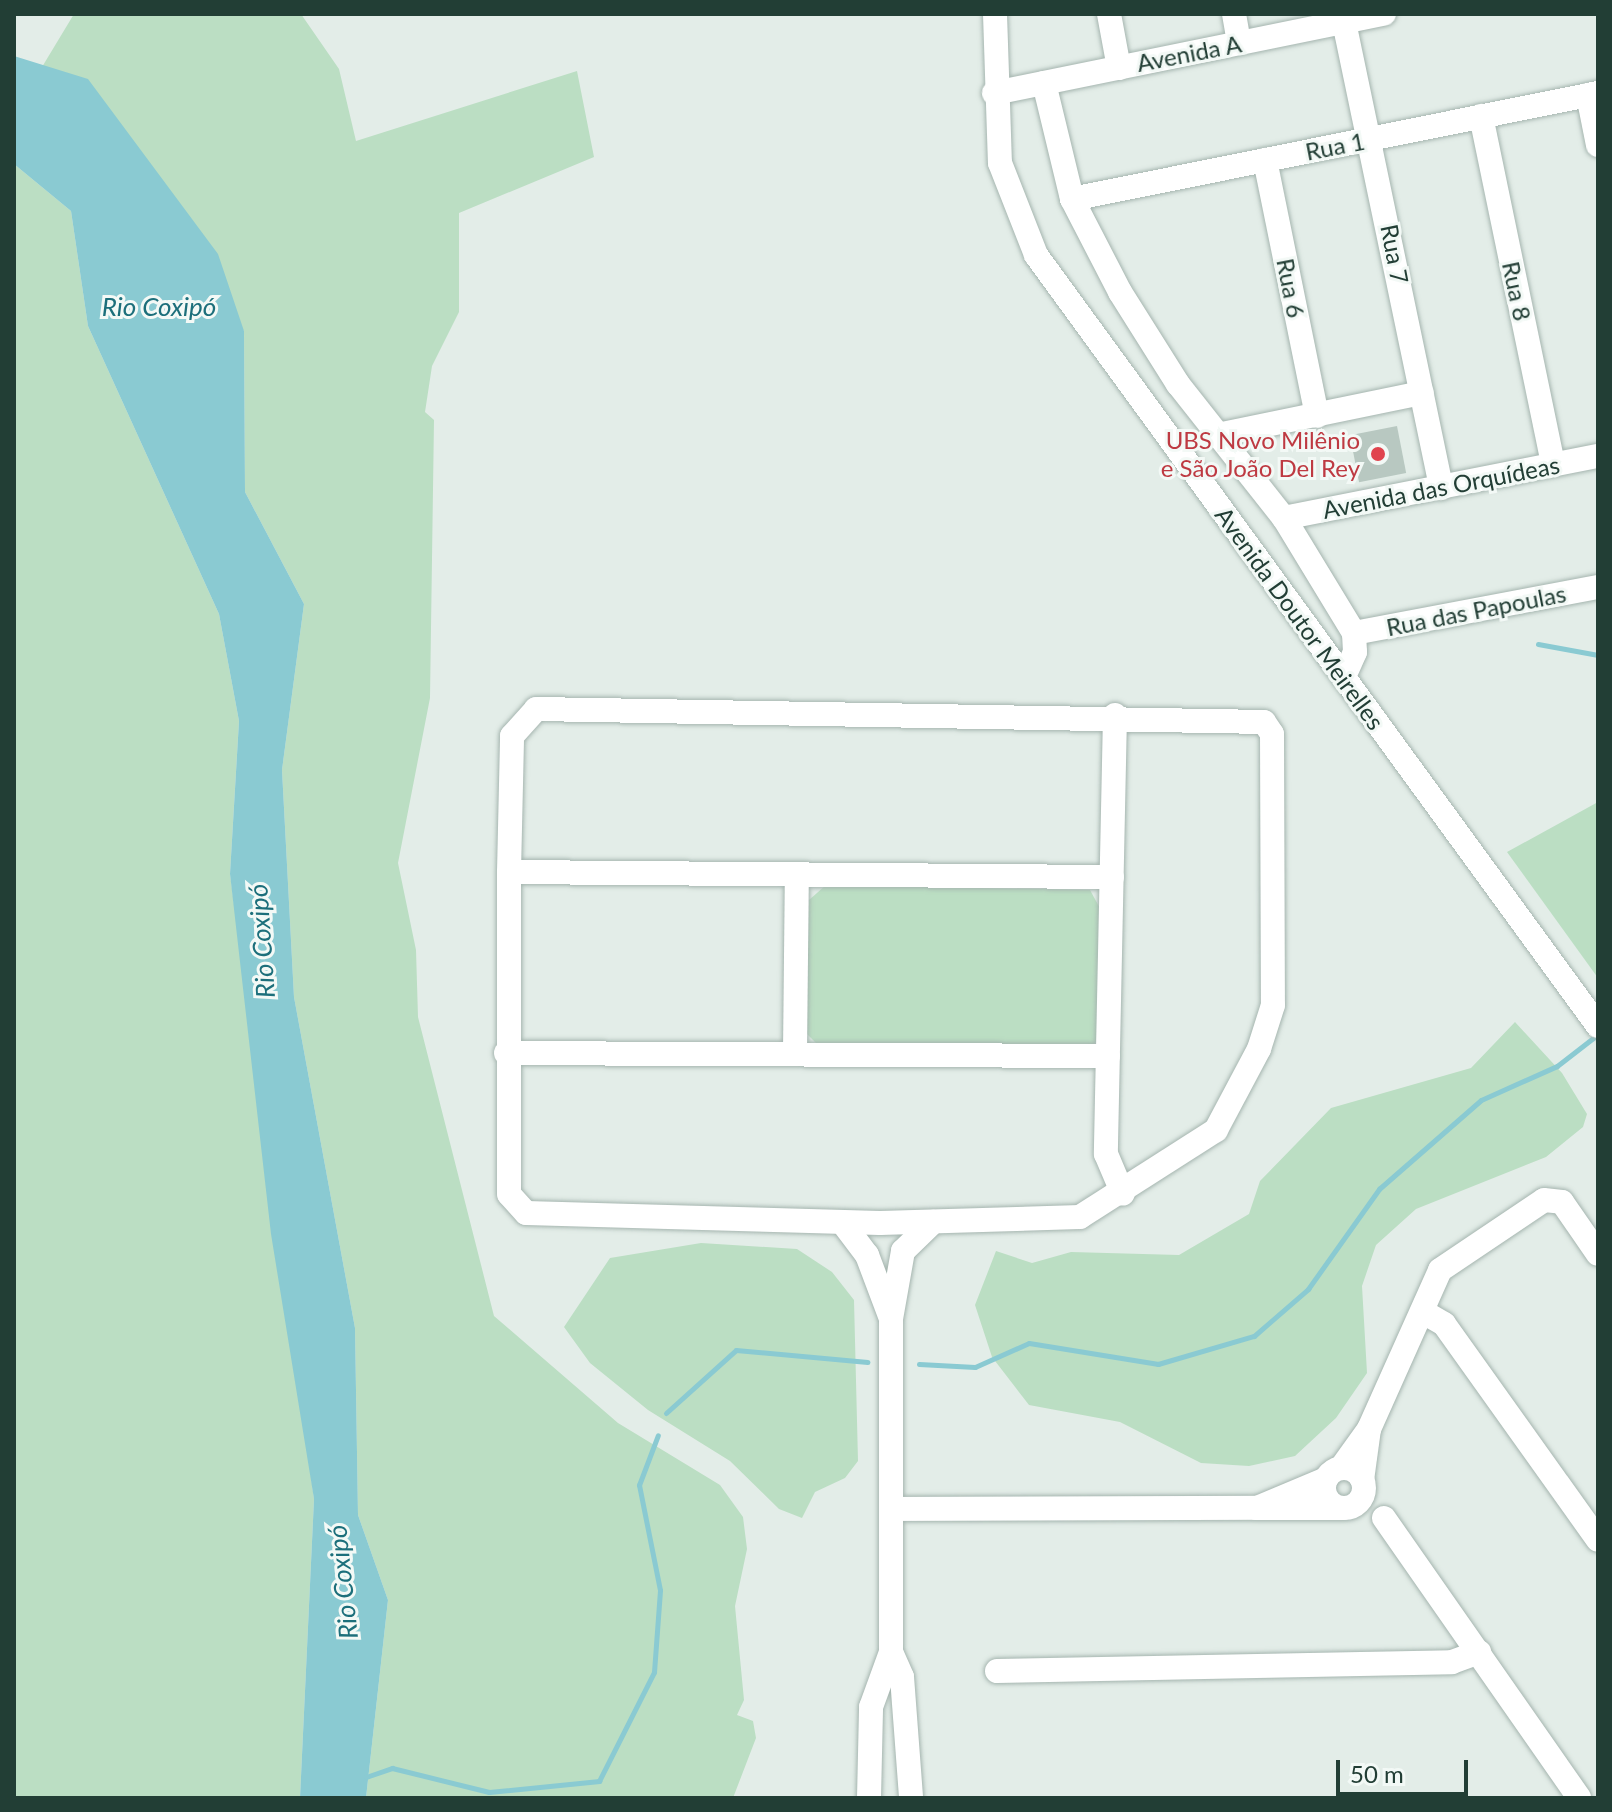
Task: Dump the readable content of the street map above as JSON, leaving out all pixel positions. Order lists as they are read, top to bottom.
{
  "streets": {
    "street": [
      "Avenida A",
      "Rua 1",
      "Rua 7",
      "Rua 6",
      "Rua 8",
      "Avenida das Orquídeas",
      "Rua das Papoulas",
      "Avenida Doutor Meirelles"
    ]
  },
  "crossings": [
    ["Avenida A", "Rua 7"],
    ["Avenida A", "Avenida Doutor Meirelles"],
    ["Rua 1", "Rua 7"],
    ["Rua 1", "Rua 6"],
    ["Rua 1", "Rua 8"],
    ["Rua 7", "Avenida das Orquídeas"],
    ["Rua 8", "Avenida das Orquídeas"]
  ],
  "water": ["Rio Coxipó"],
  "places": ["UBS Novo Milênio e São João Del Rey"],
  "scale_bar": "50 m"
}
